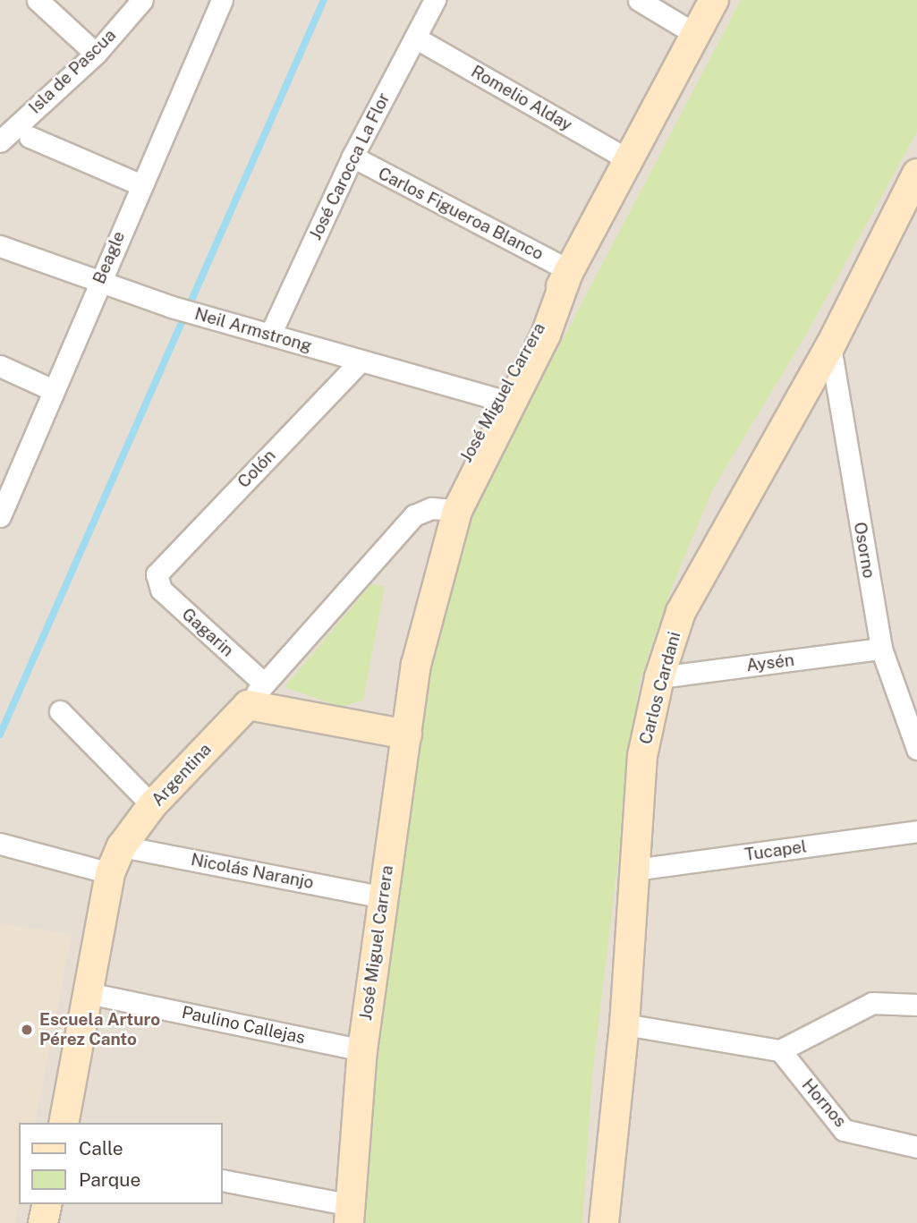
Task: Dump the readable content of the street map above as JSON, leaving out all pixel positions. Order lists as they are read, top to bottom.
{
  "streets": {
    "main road": ["José Miguel Carrera", "Carlos Cardani", "Argentina"],
    "street": [
      "Isla de Pascua",
      "Romelio Alday",
      "José Carocca La Flor",
      "Carlos Figueroa Blanco",
      "Beagle",
      "Neil Armstrong",
      "Colón",
      "Osorno",
      "Gagarin",
      "Aysén",
      "Tucapel",
      "Nicolás Naranjo",
      "Paulino Callejas",
      "Hornos"
    ]
  },
  "crossings": [
    ["Romelio Alday", "José Carocca La Flor"],
    ["Romelio Alday", "José Miguel Carrera"],
    ["José Carocca La Flor", "Carlos Figueroa Blanco"],
    ["José Carocca La Flor", "Neil Armstrong"],
    ["Carlos Figueroa Blanco", "José Miguel Carrera"],
    ["Beagle", "Neil Armstrong"],
    ["Neil Armstrong", "José Miguel Carrera"],
    ["Neil Armstrong", "Colón"],
    ["José Miguel Carrera", "Argentina"],
    ["José Miguel Carrera", "Nicolás Naranjo"],
    ["José Miguel Carrera", "Paulino Callejas"],
    ["Colón", "Gagarin"],
    ["Osorno", "Aysén"],
    ["Osorno", "Carlos Cardani"],
    ["Gagarin", "Argentina"],
    ["Aysén", "Carlos Cardani"],
    ["Carlos Cardani", "Tucapel"],
    ["Argentina", "Nicolás Naranjo"],
    ["Argentina", "Paulino Callejas"]
  ],
  "places": ["Escuela Arturo Pérez Canto"],
  "legend": ["Calle", "Parque"]
}
